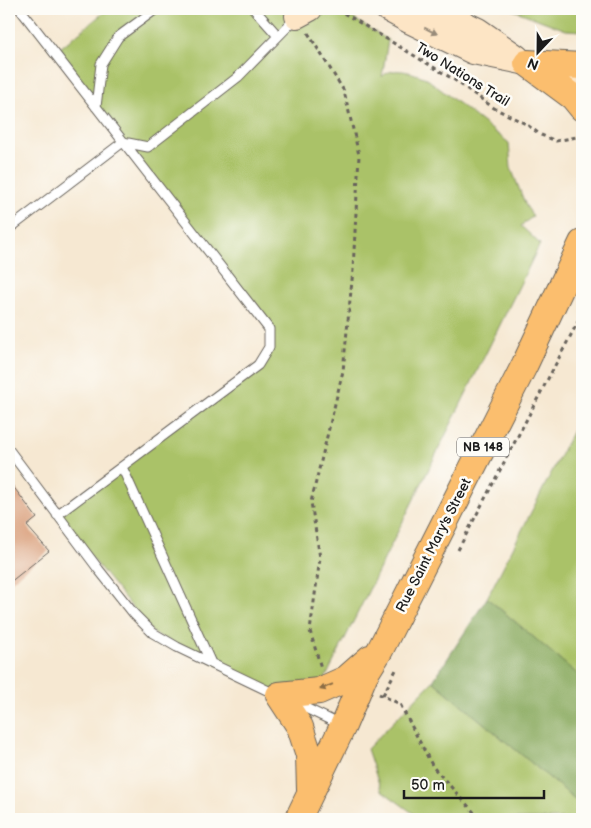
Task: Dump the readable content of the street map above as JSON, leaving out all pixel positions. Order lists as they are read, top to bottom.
{
  "streets": {
    "main road": ["NB 148", "Rue Saint Mary's Street"],
    "path": ["Two Nations Trail"]
  },
  "scale_bar": "50 m",
  "north": "bottom"
}
